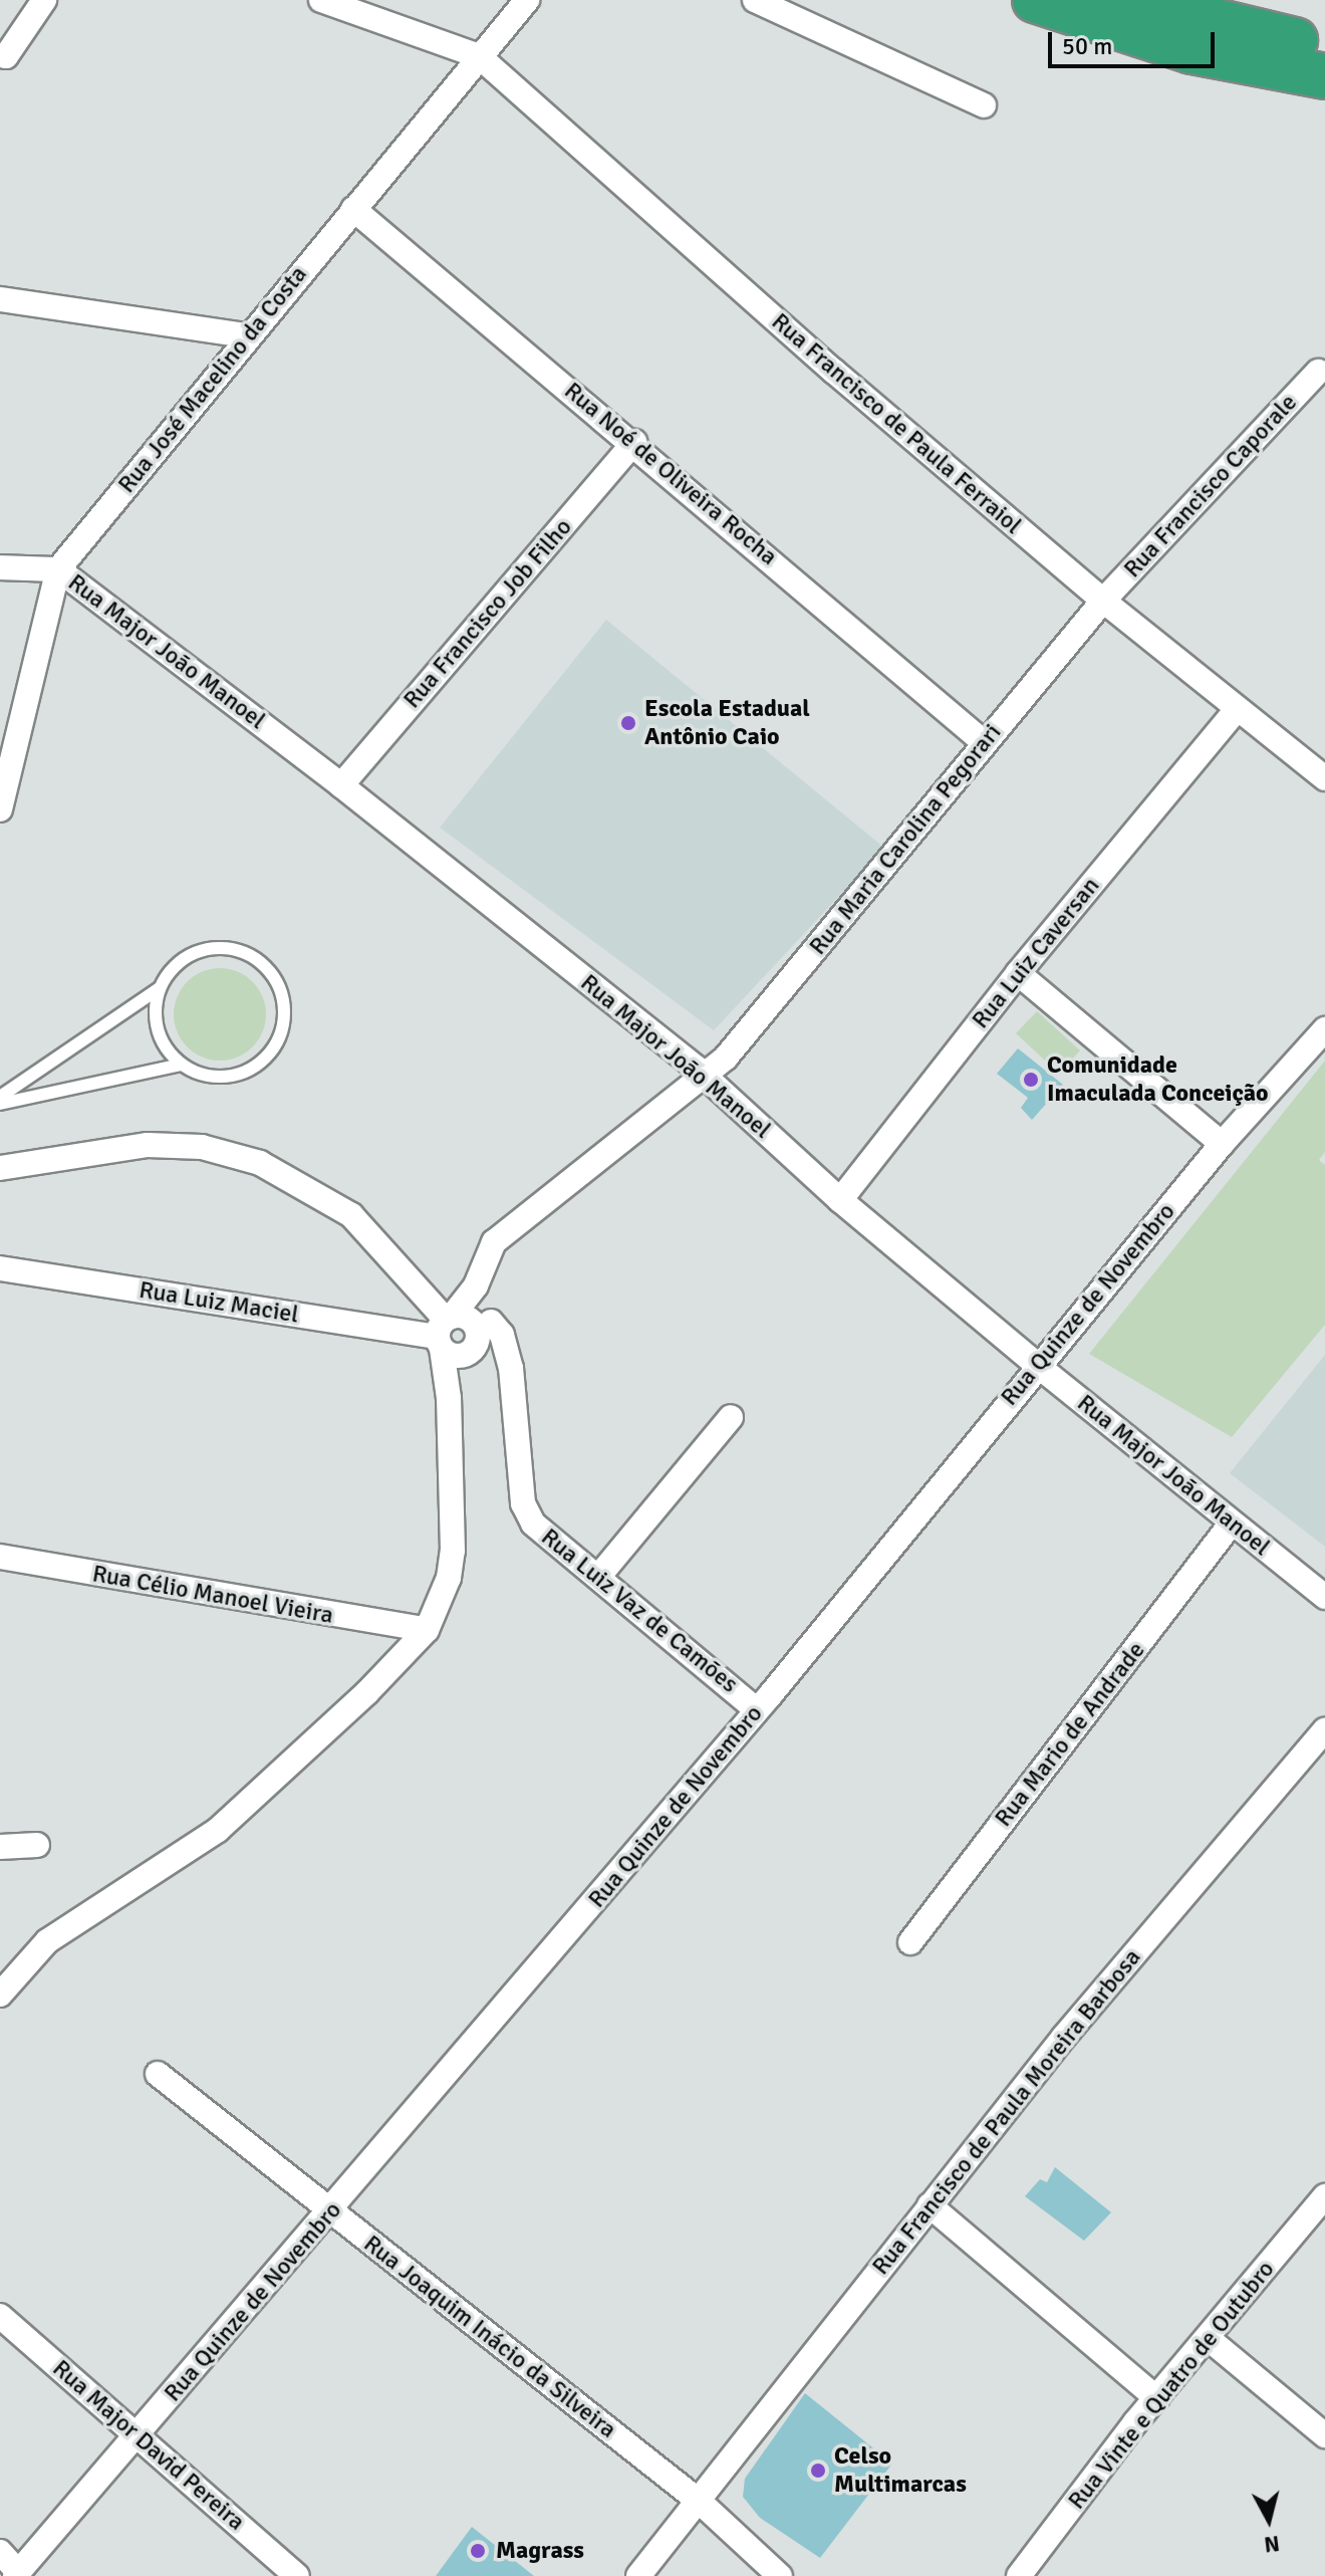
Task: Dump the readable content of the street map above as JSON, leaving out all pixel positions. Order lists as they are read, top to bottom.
{
  "streets": {
    "street": [
      "Rua José Macelino da Costa",
      "Rua Francisco de Paula Ferraiol",
      "Rua Noé de Oliveira Rocha",
      "Rua Francisco Caporale",
      "Rua Francisco Job Filho",
      "Rua Major João Manoel",
      "Rua Maria Carolina Pegorari",
      "Rua Luiz Caversan",
      "Rua Luiz Maciel",
      "Rua Quinze de Novembro",
      "Rua Célio Manoel Vieira",
      "Rua Luiz Vaz de Camões",
      "Rua Mario de Andrade",
      "Rua Francisco de Paula Moreira Barbosa",
      "Rua Joaquim Inácio da Silveira",
      "Rua Vinte e Quatro de Outubro",
      "Rua Major David Pereira"
    ]
  },
  "crossings": [
    ["Rua José Macelino da Costa", "Rua Francisco de Paula Ferraiol"],
    ["Rua José Macelino da Costa", "Rua Noé de Oliveira Rocha"],
    ["Rua José Macelino da Costa", "Rua Major João Manoel"],
    ["Rua Francisco de Paula Ferraiol", "Rua Francisco Caporale"],
    ["Rua Francisco de Paula Ferraiol", "Rua Maria Carolina Pegorari"],
    ["Rua Francisco de Paula Ferraiol", "Rua Luiz Caversan"],
    ["Rua Noé de Oliveira Rocha", "Rua Francisco Job Filho"],
    ["Rua Noé de Oliveira Rocha", "Rua Maria Carolina Pegorari"],
    ["Rua Francisco Caporale", "Rua Maria Carolina Pegorari"],
    ["Rua Francisco Job Filho", "Rua Major João Manoel"],
    ["Rua Major João Manoel", "Rua Maria Carolina Pegorari"],
    ["Rua Major João Manoel", "Rua Luiz Caversan"],
    ["Rua Major João Manoel", "Rua Quinze de Novembro"],
    ["Rua Major João Manoel", "Rua Mario de Andrade"],
    ["Rua Maria Carolina Pegorari", "Rua Luiz Maciel"],
    ["Rua Maria Carolina Pegorari", "Rua Luiz Vaz de Camões"],
    ["Rua Luiz Maciel", "Rua Luiz Vaz de Camões"],
    ["Rua Quinze de Novembro", "Rua Luiz Vaz de Camões"],
    ["Rua Quinze de Novembro", "Rua Joaquim Inácio da Silveira"],
    ["Rua Quinze de Novembro", "Rua Major David Pereira"],
    ["Rua Francisco de Paula Moreira Barbosa", "Rua Joaquim Inácio da Silveira"]
  ],
  "places": [
    "Escola Estadual Antônio Caio",
    "Comunidade Imaculada Conceição",
    "Celso Multimarcas",
    "Magrass"
  ],
  "scale_bar": "50 m",
  "north": "bottom"
}
